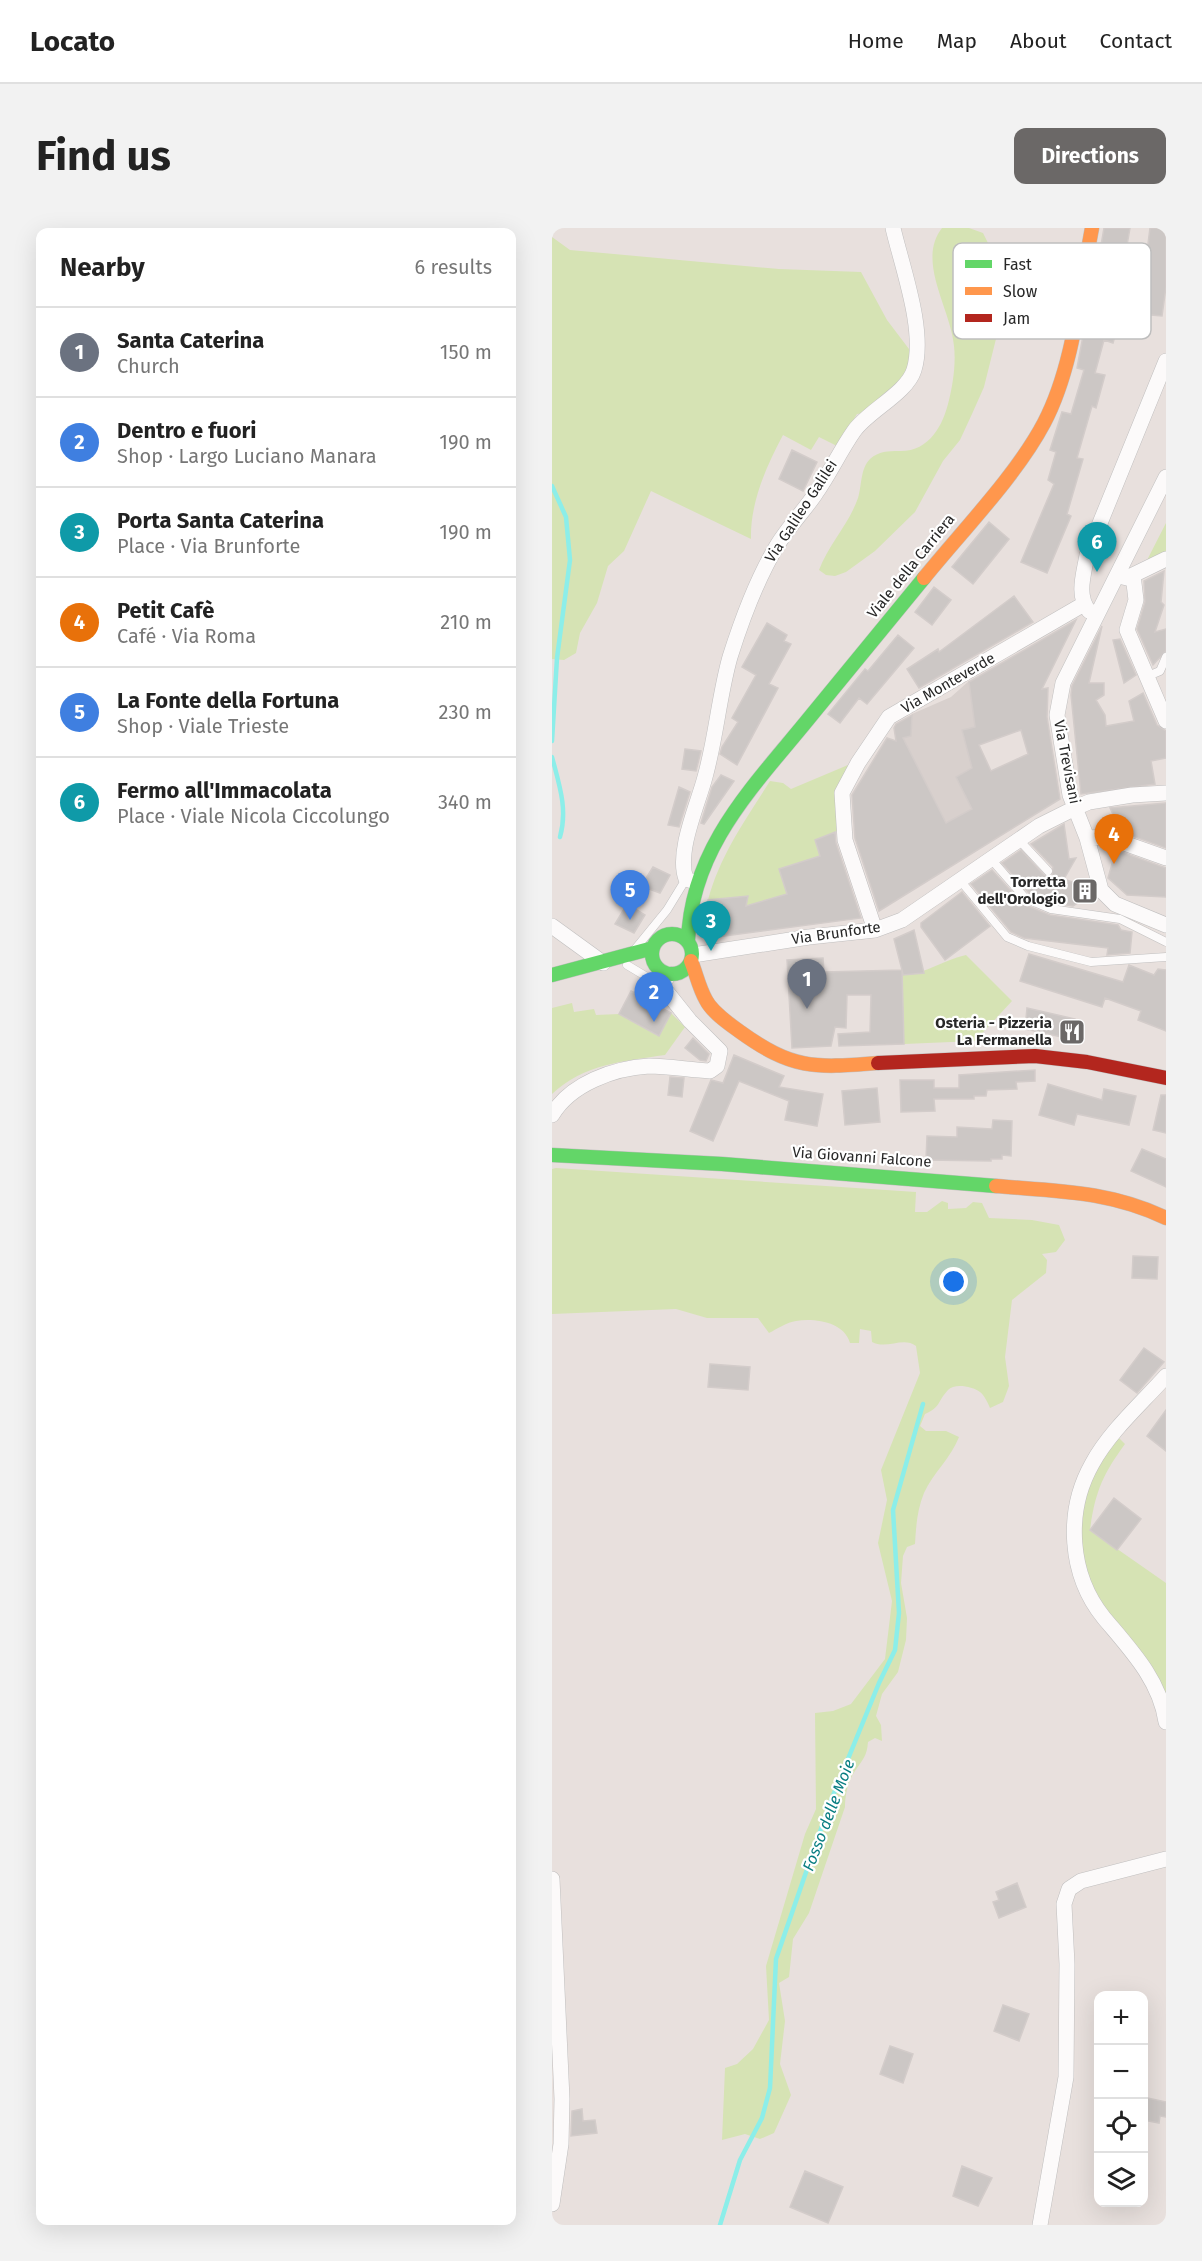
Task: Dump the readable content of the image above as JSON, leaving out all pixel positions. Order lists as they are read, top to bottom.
{
  "streets": {
    "main road": ["Viale della Carriera", "Via Giovanni Falcone"],
    "street": [
      "Via Galileo Galilei",
      "Via Monteverde",
      "Via Trevisani",
      "Via Brunforte"
    ]
  },
  "crossings": [
    ["Via Galileo Galilei", "Viale della Carriera"],
    ["Viale della Carriera", "Via Brunforte"],
    ["Via Monteverde", "Via Brunforte"],
    ["Via Trevisani", "Via Brunforte"]
  ],
  "water": ["Fosso delle Moie"],
  "places": {
    "building": ["Torretta dell'Orologio"],
    "restaurant": ["Osteria - Pizzeria La Fermanella"]
  },
  "legend": ["Fast", "Slow", "Jam"],
  "page": {
    "header": "Locato",
    "nav": [
      "Home",
      "Map",
      "About",
      "Contact"
    ],
    "buttons": "Directions",
    "title": "Find us",
    "heading": ["Nearby", "6 results"],
    "list": [
      {
        "mark": "1",
        "name": "Santa Caterina",
        "note": "Church",
        "value": "150 m"
      },
      {
        "mark": "2",
        "name": "Dentro e fuori",
        "note": "Shop · Largo Luciano Manara",
        "value": "190 m"
      },
      {
        "mark": "3",
        "name": "Porta Santa Caterina",
        "note": "Place · Via Brunforte",
        "value": "190 m"
      },
      {
        "mark": "4",
        "name": "Petit Cafè",
        "note": "Café · Via Roma",
        "value": "210 m"
      },
      {
        "mark": "5",
        "name": "La Fonte della Fortuna",
        "note": "Shop · Viale Trieste",
        "value": "230 m"
      },
      {
        "mark": "6",
        "name": "Fermo all'Immacolata",
        "note": "Place · Viale Nicola Ciccolungo",
        "value": "340 m"
      }
    ],
    "pins": [
      "6",
      "4",
      "5",
      "3",
      "1",
      "2"
    ],
    "map_buttons": ["+", "−"]
  }
}
